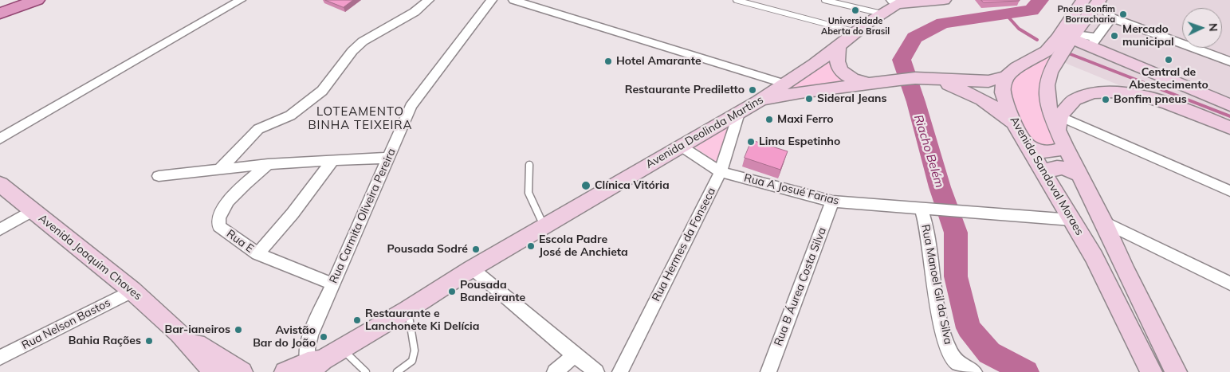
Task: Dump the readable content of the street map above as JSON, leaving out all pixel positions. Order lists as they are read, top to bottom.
{
  "streets": {
    "main road": ["Avenida Deolinda Martins", "Avenida Sandoval Moraes", "Avenida Joaquim Chaves"],
    "street": [
      "Rua A Josué Farias",
      "Rua Carmita Oliveira Pereira",
      "Rua E",
      "Rua Hermes da Fonseca",
      "Rua Manoel Gil da Silva",
      "Rua B Áurea Costa Silva",
      "Rua Nelson Bastos"
    ]
  },
  "crossings": [
    ["Avenida Deolinda Martins", "Rua A Josué Farias"],
    ["Avenida Deolinda Martins", "Rua Carmita Oliveira Pereira"],
    ["Avenida Deolinda Martins", "Rua Hermes da Fonseca"],
    ["Avenida Sandoval Moraes", "Rua A Josué Farias"],
    ["Rua A Josué Farias", "Rua Hermes da Fonseca"],
    ["Rua A Josué Farias", "Rua Manoel Gil da Silva"],
    ["Rua A Josué Farias", "Rua B Áurea Costa Silva"],
    ["Rua Carmita Oliveira Pereira", "Rua E"],
    ["Avenida Joaquim Chaves", "Rua Nelson Bastos"]
  ],
  "districts": ["LOTEAMENTO BINHA TEIXEIRA"],
  "water": ["Riacho Belém"],
  "places": [
    "Universidade Aberta do Brasil",
    "Pneus Bonfim Borracharia",
    "Mercado municipal",
    "Central de Abestecimento",
    "Hotel Amarante",
    "Restaurante Prediletto",
    "Sideral Jeans",
    "Bonfim pneus",
    "Maxi Ferro",
    "Lima Espetinho",
    "Clínica Vitória",
    "Escola Padre José de Anchieta",
    "Pousada Sodré",
    "Pousada Bandeirante",
    "Restaurante e Lanchonete Ki Delícia",
    "Bar-ianeiros",
    "Avistão Bar do João",
    "Bahia Rações"
  ],
  "north": "right"
}
